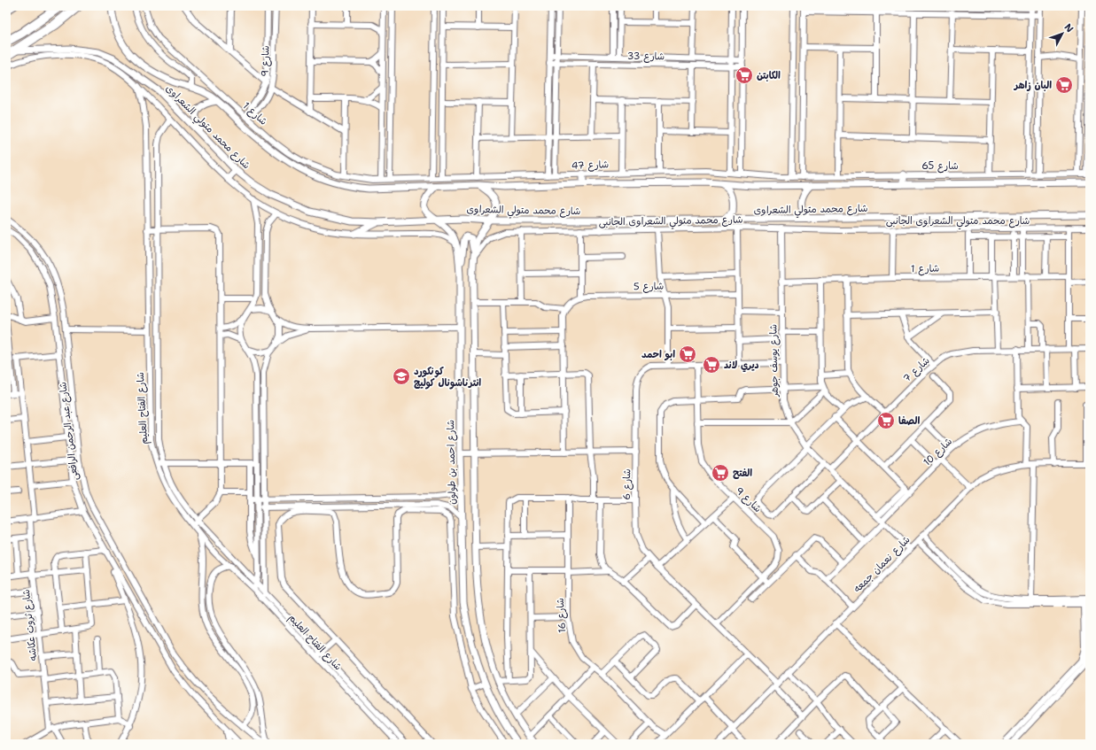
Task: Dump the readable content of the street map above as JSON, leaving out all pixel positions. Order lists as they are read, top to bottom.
{
  "streets": {
    "street": [
      "شارع 33",
      "شارع 9",
      "شارع 1",
      "شارع محمد متولي الشعراوى",
      "شارع 47",
      "شارع 65",
      "شارع محمد متولي الشعراوى الجانبى",
      "شارع 5",
      "شارع يوسف جوهر",
      "شارع 7",
      "شارع الفتاح العليم",
      "شارع عبد الرحمن الرافعى",
      "شارع 10",
      "شارع احمد بن طولون",
      "شارع 6",
      "شارع نعمان جمعه",
      "شارع 16",
      "شارع ثروت عكاشه"
    ]
  },
  "crossings": [
    ["شارع 9", "شارع 1"],
    ["شارع 9", "شارع 6"],
    ["شارع 1", "شارع 47"],
    ["شارع 1", "شارع يوسف جوهر"],
    ["شارع محمد متولي الشعراوى", "شارع احمد بن طولون"],
    ["شارع 47", "شارع 65"],
    ["شارع محمد متولي الشعراوى الجانبى", "شارع يوسف جوهر"],
    ["شارع يوسف جوهر", "شارع 7"],
    ["شارع يوسف جوهر", "شارع 10"],
    ["شارع يوسف جوهر", "شارع 6"],
    ["شارع يوسف جوهر", "شارع نعمان جمعه"],
    ["شارع 6", "شارع نعمان جمعه"]
  ],
  "places": {
    "supermarket": [
      "الكابتن",
      "البان زاهر",
      "ابو احمد",
      "ديري لاند",
      "الصفا",
      "الفتح"
    ],
    "school or university": ["كونكورد انترناشونال كوليج"]
  },
  "north": "top right"
}
